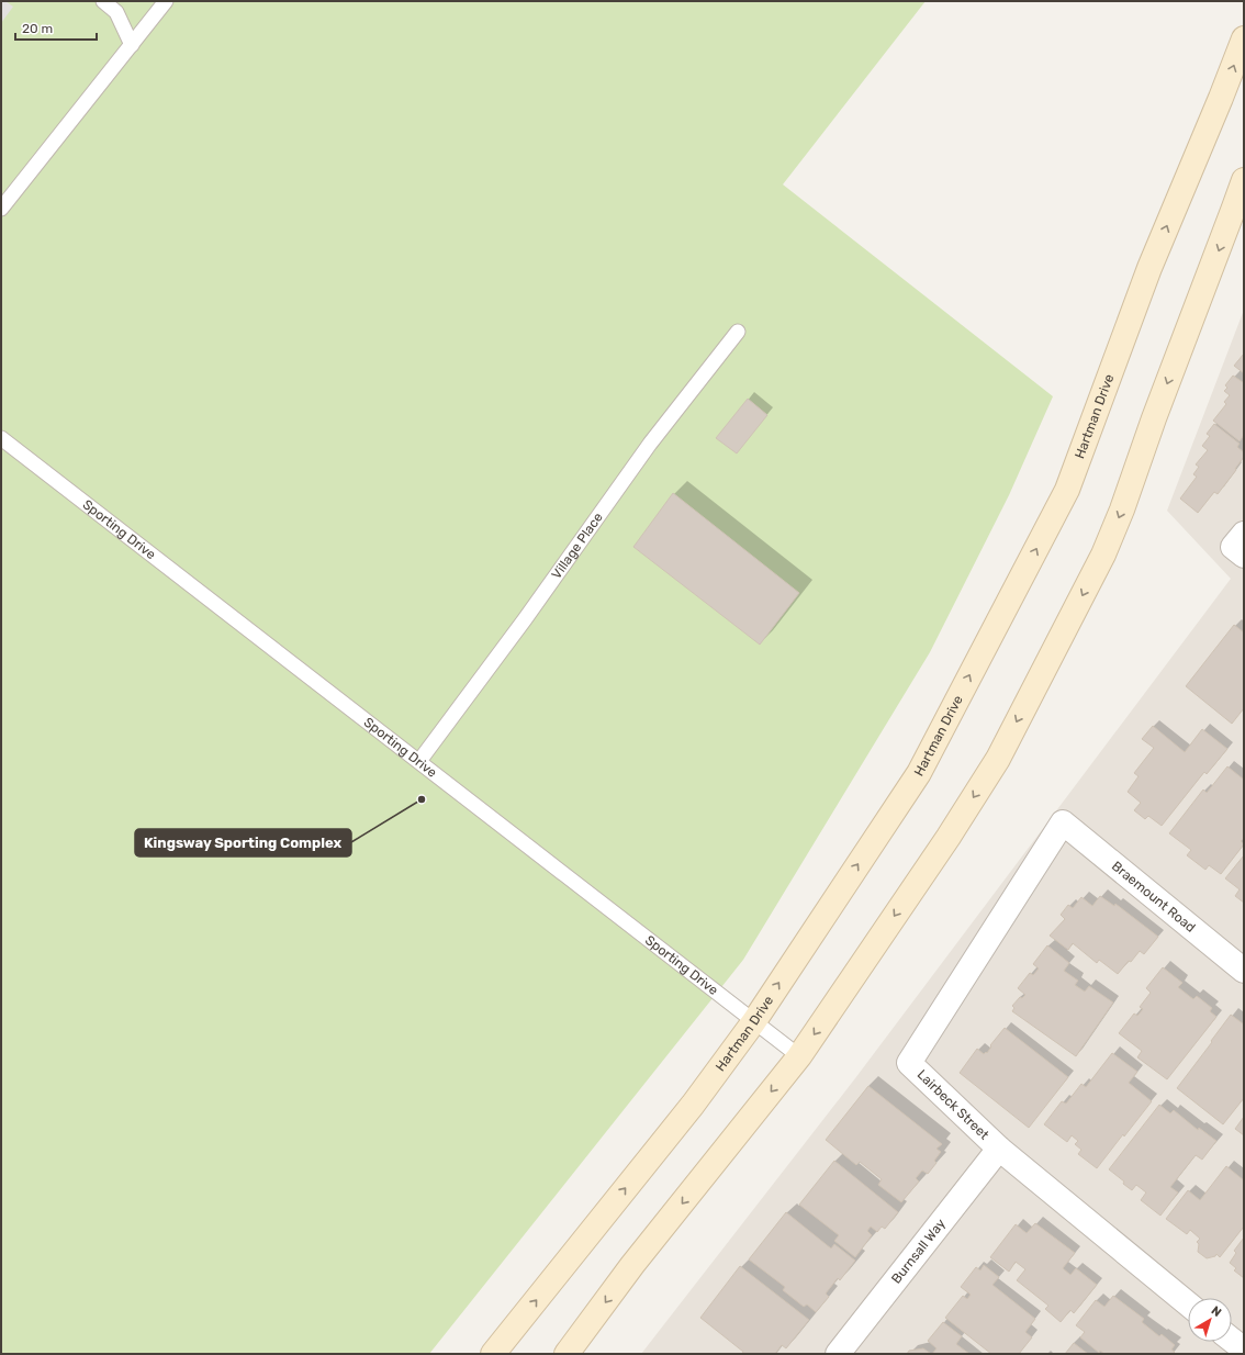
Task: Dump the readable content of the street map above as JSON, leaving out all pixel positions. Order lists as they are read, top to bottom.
{
  "streets": {
    "main road": ["Hartman Drive"],
    "street": ["Braemount Road", "Lairbeck Street", "Burnsall Way"],
    "lane": ["Sporting Drive", "Village Place"]
  },
  "crossings": [
    ["Hartman Drive", "Sporting Drive"],
    ["Sporting Drive", "Village Place"],
    ["Braemount Road", "Lairbeck Street"],
    ["Lairbeck Street", "Burnsall Way"]
  ],
  "places": ["Kingsway Sporting Complex"],
  "scale_bar": "20 m",
  "north": "top right"
}
